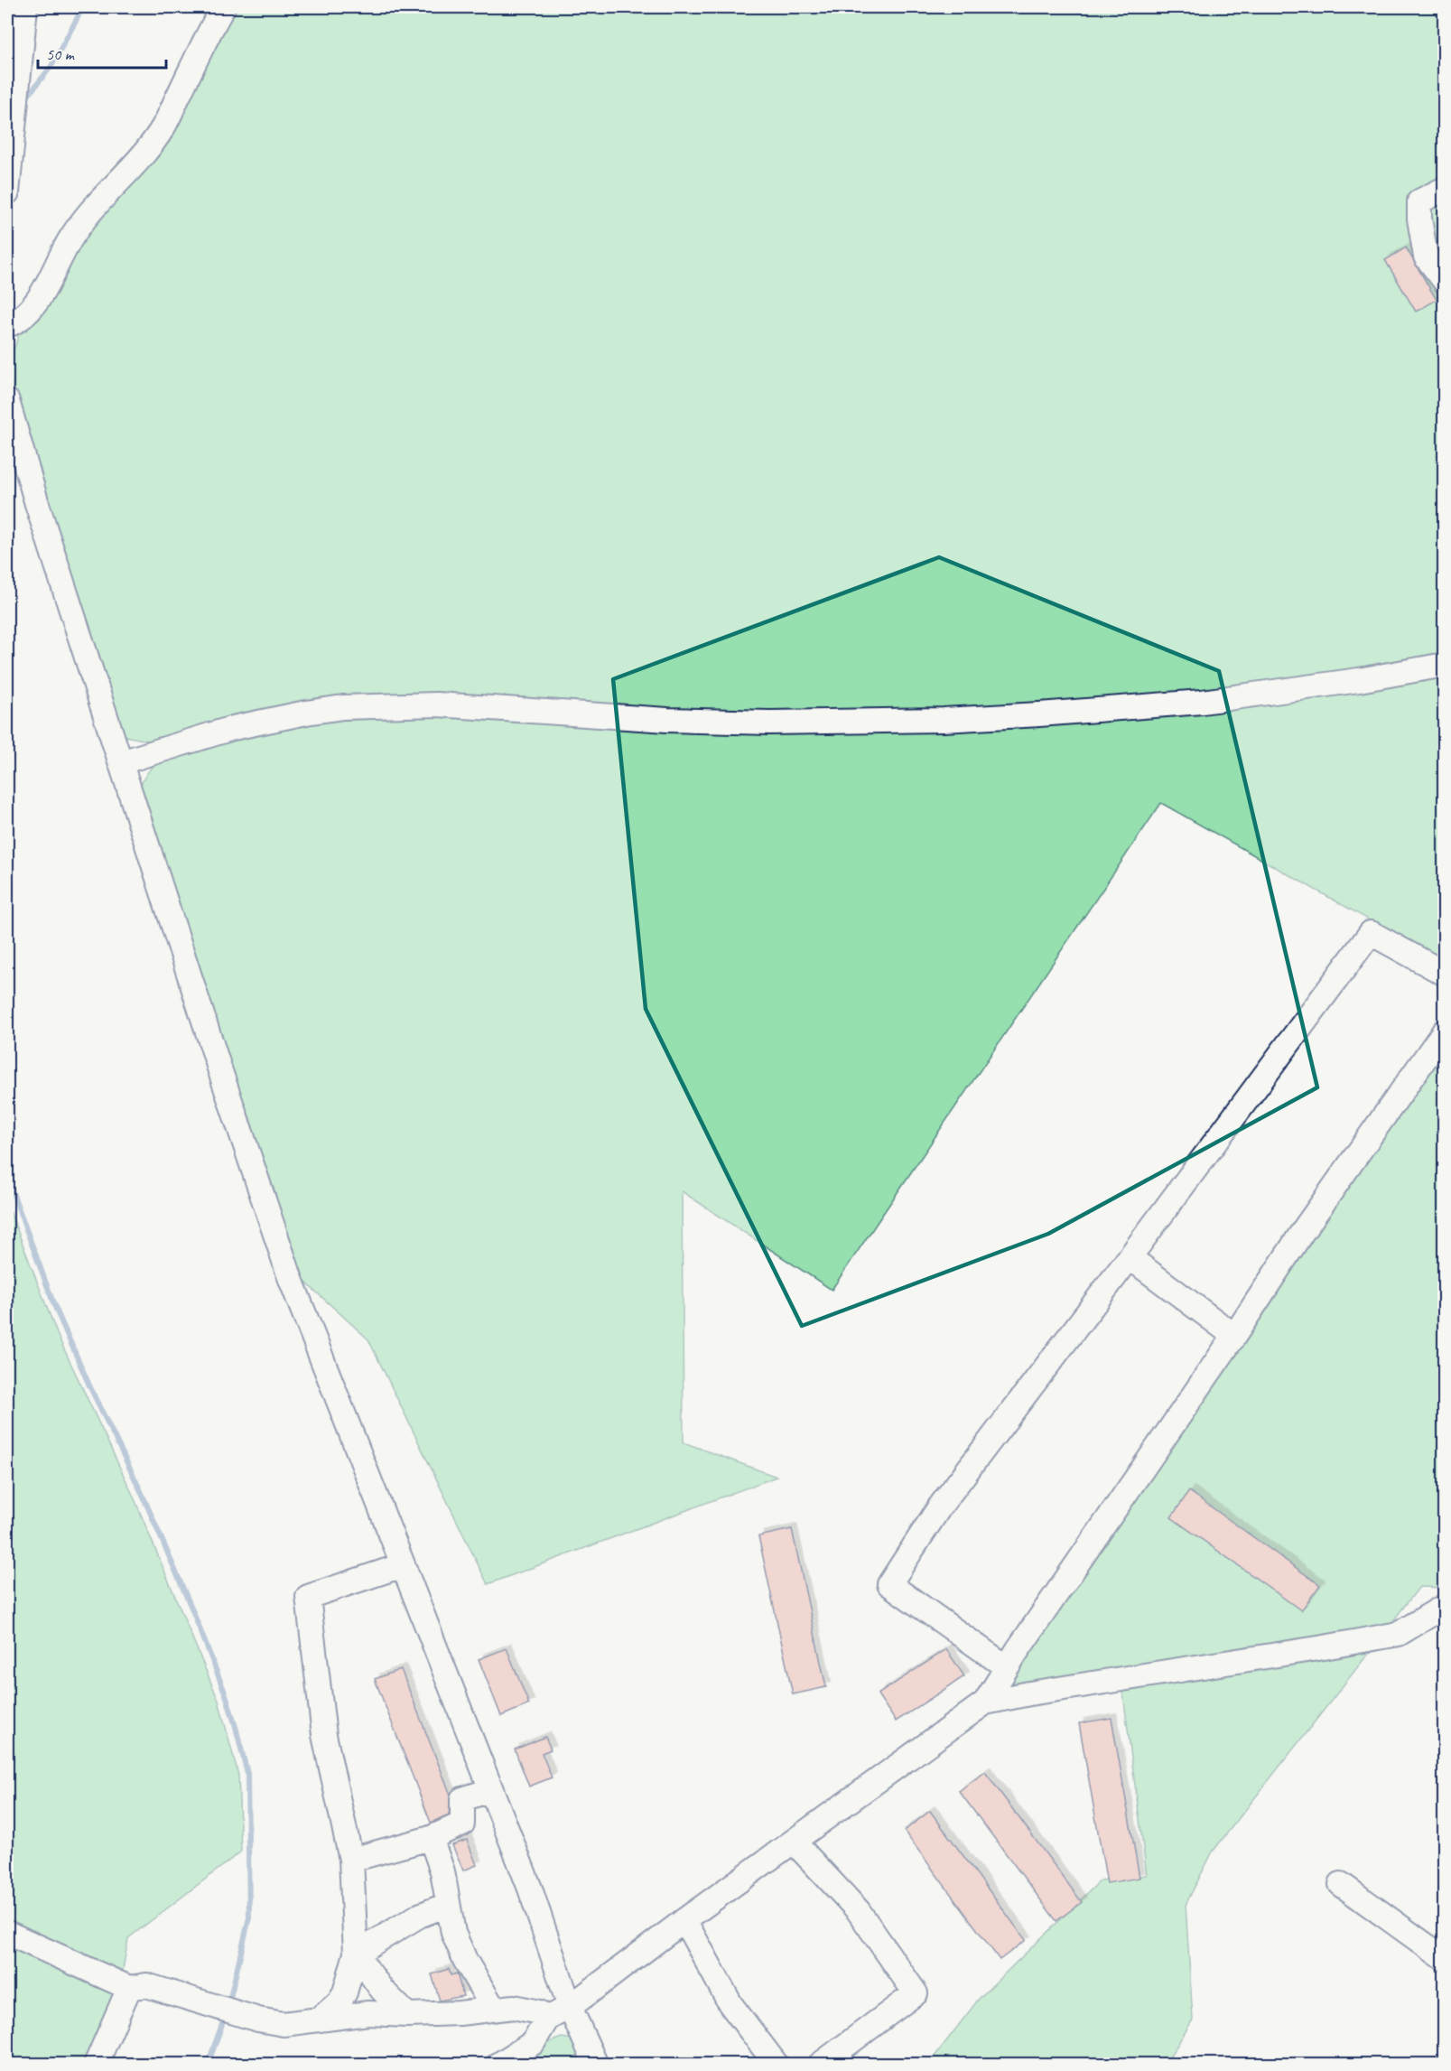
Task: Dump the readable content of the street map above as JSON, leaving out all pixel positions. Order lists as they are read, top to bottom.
{
  "scale_bar": "50 m"
}
